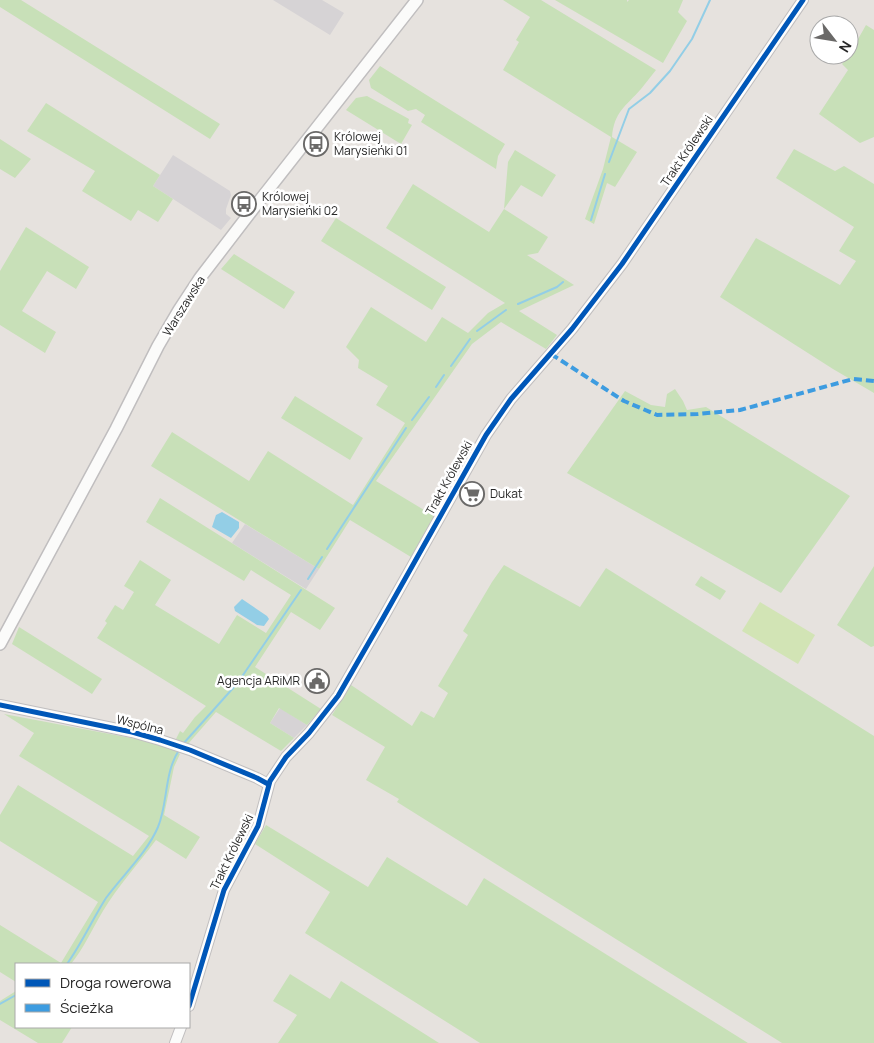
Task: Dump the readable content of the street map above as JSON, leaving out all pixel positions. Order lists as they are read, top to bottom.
{
  "streets": {
    "main road": ["Warszawska"],
    "street": ["Trakt Królewski", "Wspólna"]
  },
  "crossings": [
    ["Trakt Królewski", "Wspólna"]
  ],
  "places": {
    "bus stop": ["Królowej Marysieńki 01", "Królowej Marysieńki 02"],
    "supermarket": ["Dukat"],
    "public building": ["Agencja ARiMR"]
  },
  "legend": ["Droga rowerowa", "Ścieżka"],
  "north": "bottom right"
}
